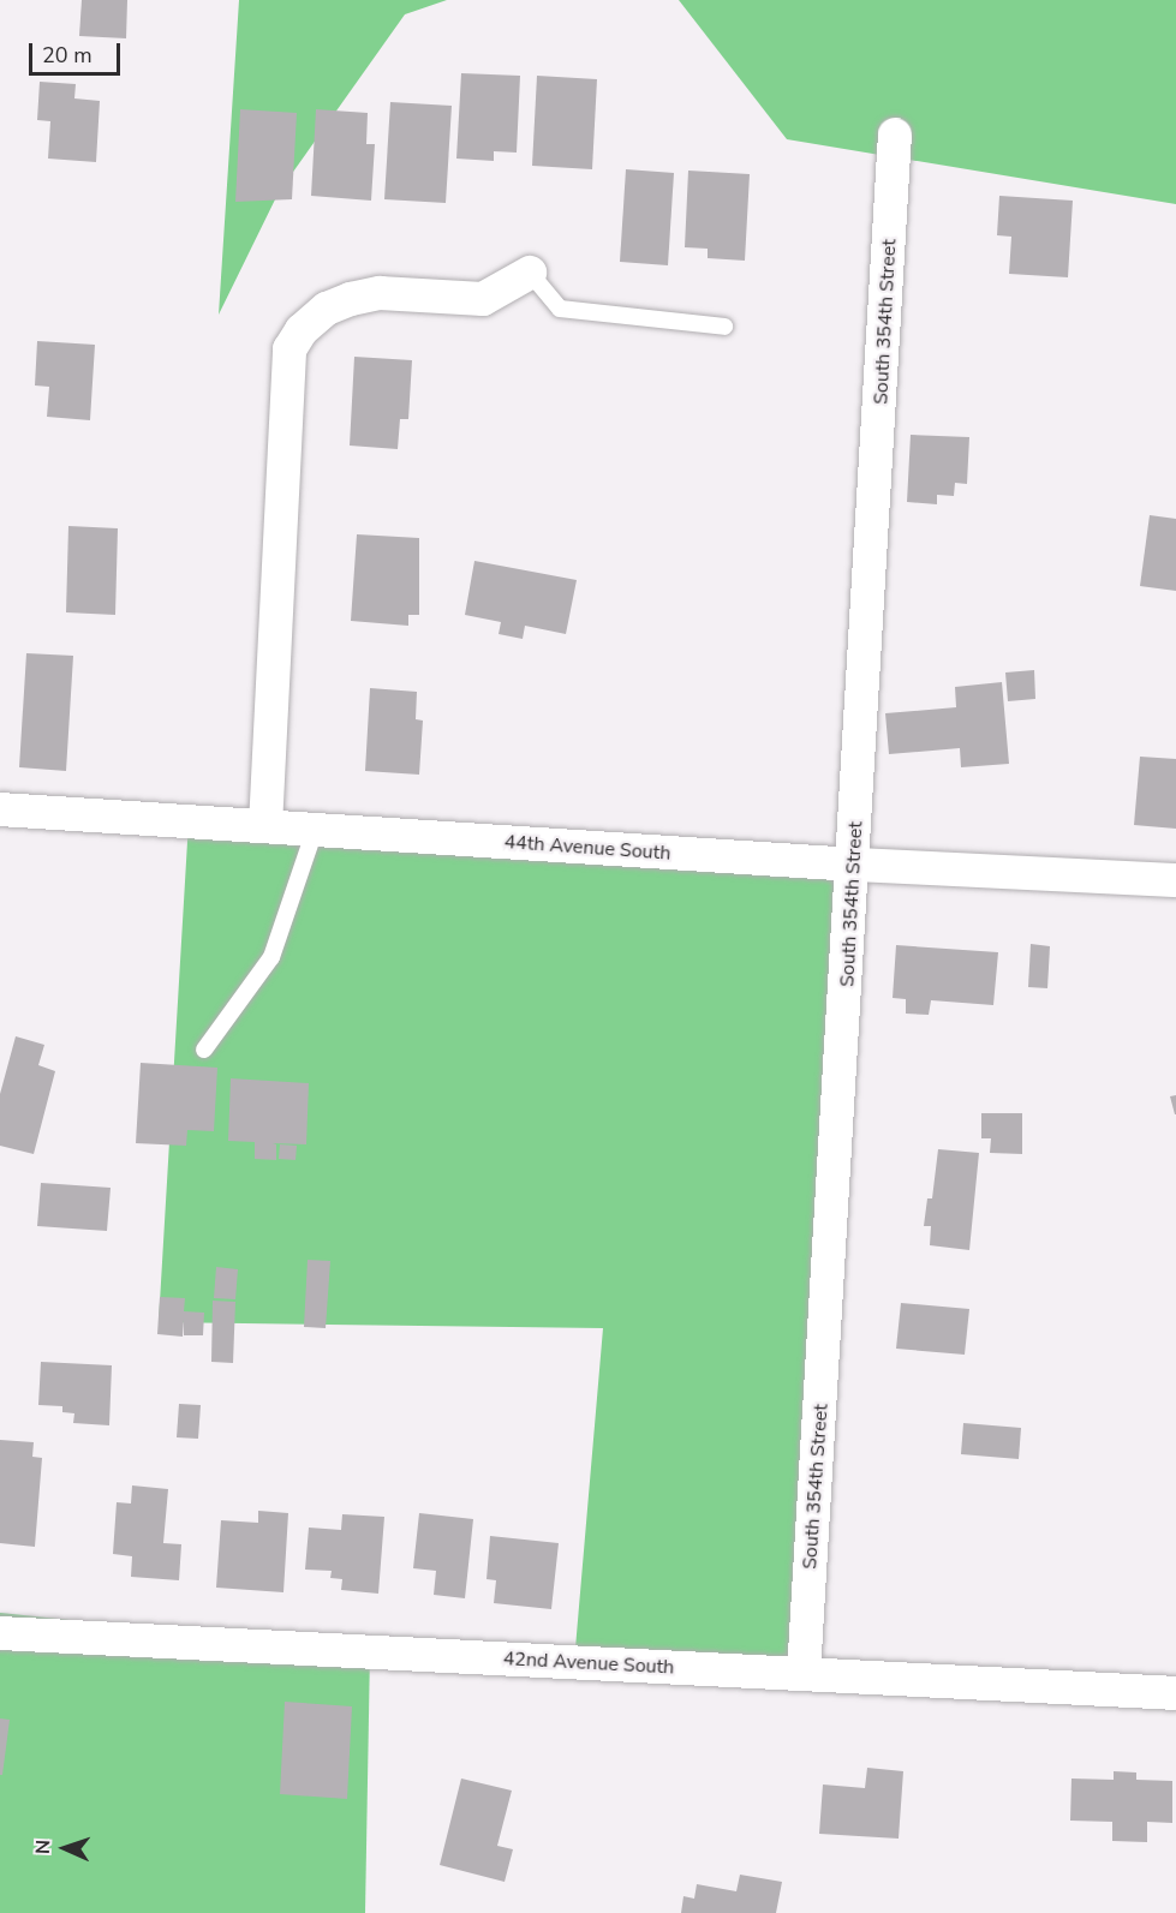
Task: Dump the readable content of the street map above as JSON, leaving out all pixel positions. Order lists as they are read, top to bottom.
{
  "streets": {
    "street": ["South 354th Street", "44th Avenue South", "42nd Avenue South"]
  },
  "crossings": [
    ["South 354th Street", "44th Avenue South"],
    ["South 354th Street", "42nd Avenue South"]
  ],
  "scale_bar": "20 m",
  "north": "left"
}
